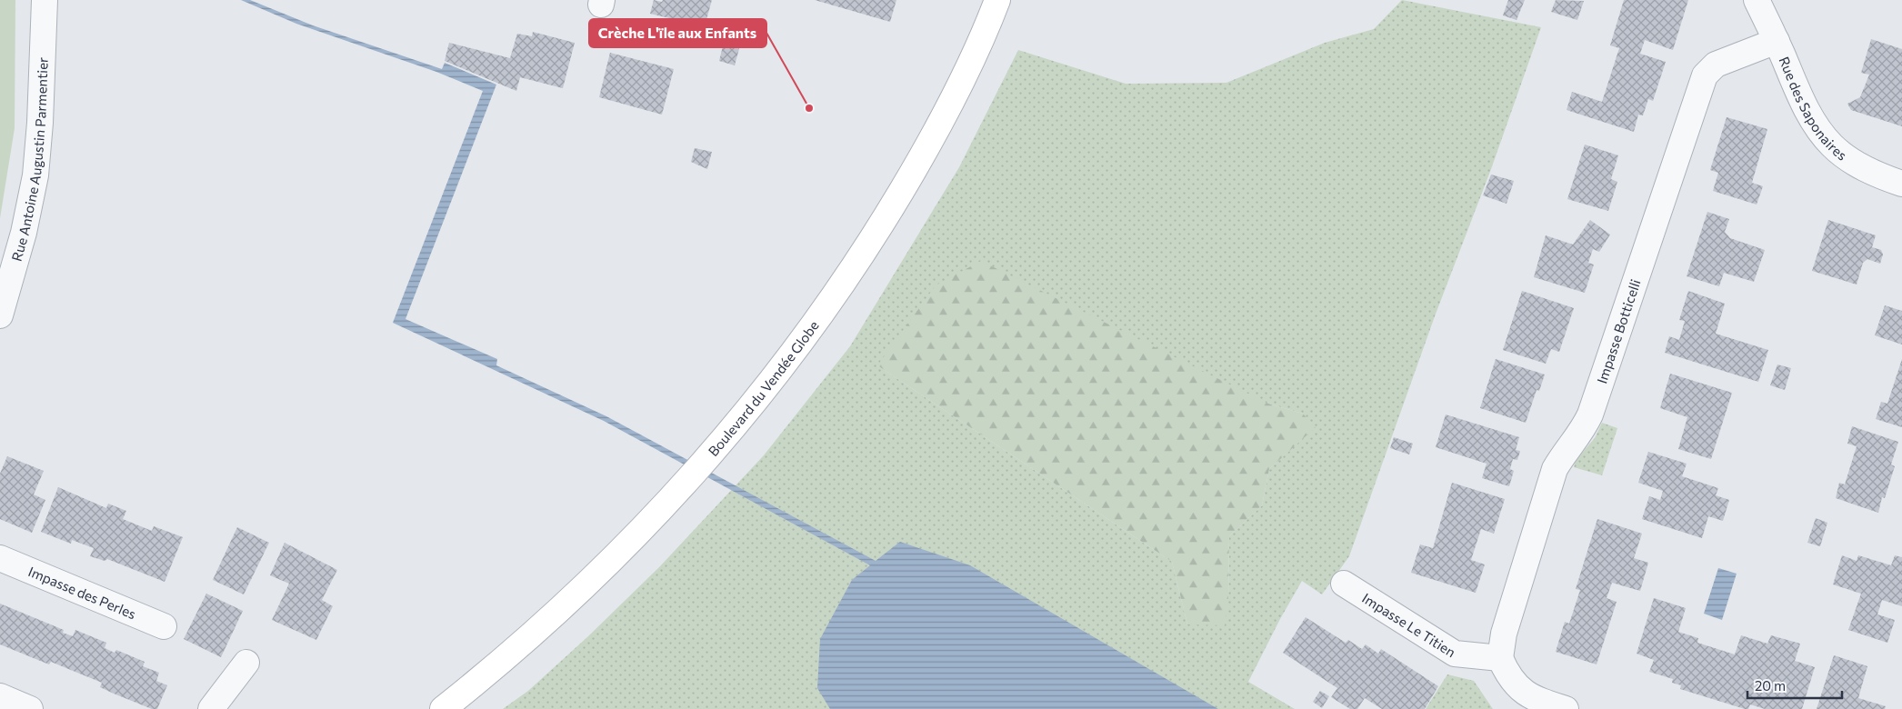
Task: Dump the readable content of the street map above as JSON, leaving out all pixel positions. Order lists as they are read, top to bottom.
{
  "streets": {
    "main road": ["Boulevard du Vendée Globe"],
    "street": [
      "Rue des Saponaires",
      "Rue Antoine Augustin Parmentier",
      "Impasse Botticelli",
      "Impasse des Perles",
      "Impasse Le Titien"
    ]
  },
  "crossings": [
    ["Rue des Saponaires", "Impasse Botticelli"],
    ["Impasse Botticelli", "Impasse Le Titien"]
  ],
  "places": ["Crèche L'ïle aux Enfants"],
  "scale_bar": "20 m"
}
